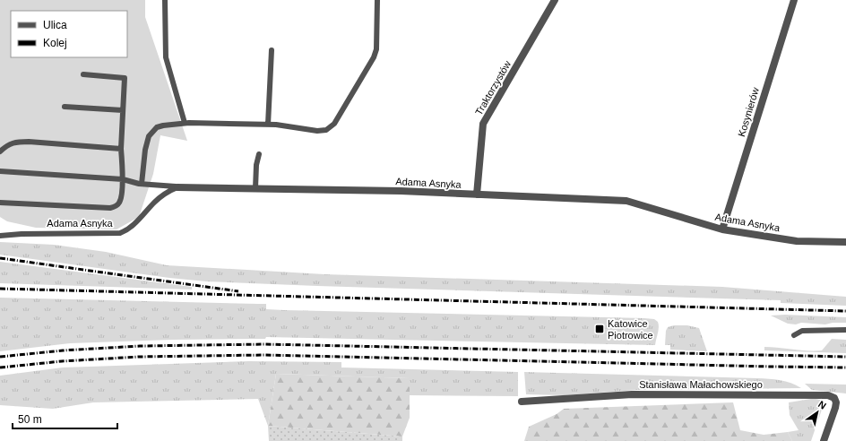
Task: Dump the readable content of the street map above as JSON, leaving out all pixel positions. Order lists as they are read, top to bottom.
{
  "streets": {
    "street": [
      "Traktorzystów",
      "Kosynierów",
      "Adama Asnyka",
      "Stanisława Małachowskiego"
    ]
  },
  "crossings": [
    ["Traktorzystów", "Adama Asnyka"],
    ["Kosynierów", "Adama Asnyka"]
  ],
  "places": {
    "transit": ["Katowice Piotrowice"]
  },
  "legend": ["Ulica", "Kolej"],
  "scale_bar": "50 m",
  "north": "top right"
}
